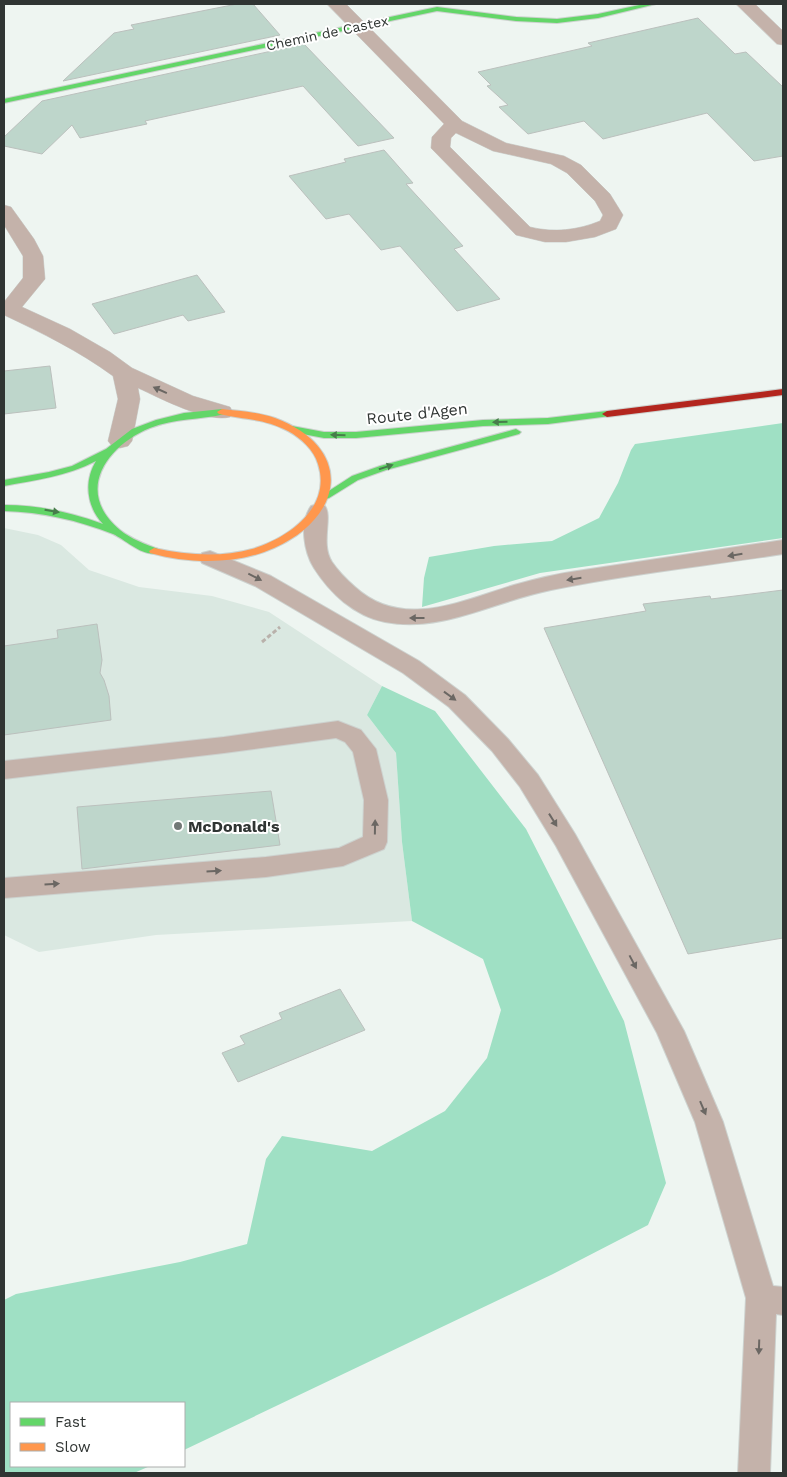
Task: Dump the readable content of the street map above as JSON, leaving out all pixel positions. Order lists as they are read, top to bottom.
{
  "streets": {
    "main road": ["Chemin de Castex", "Route d'Agen"]
  },
  "places": ["McDonald's"],
  "legend": ["Fast", "Slow"]
}
